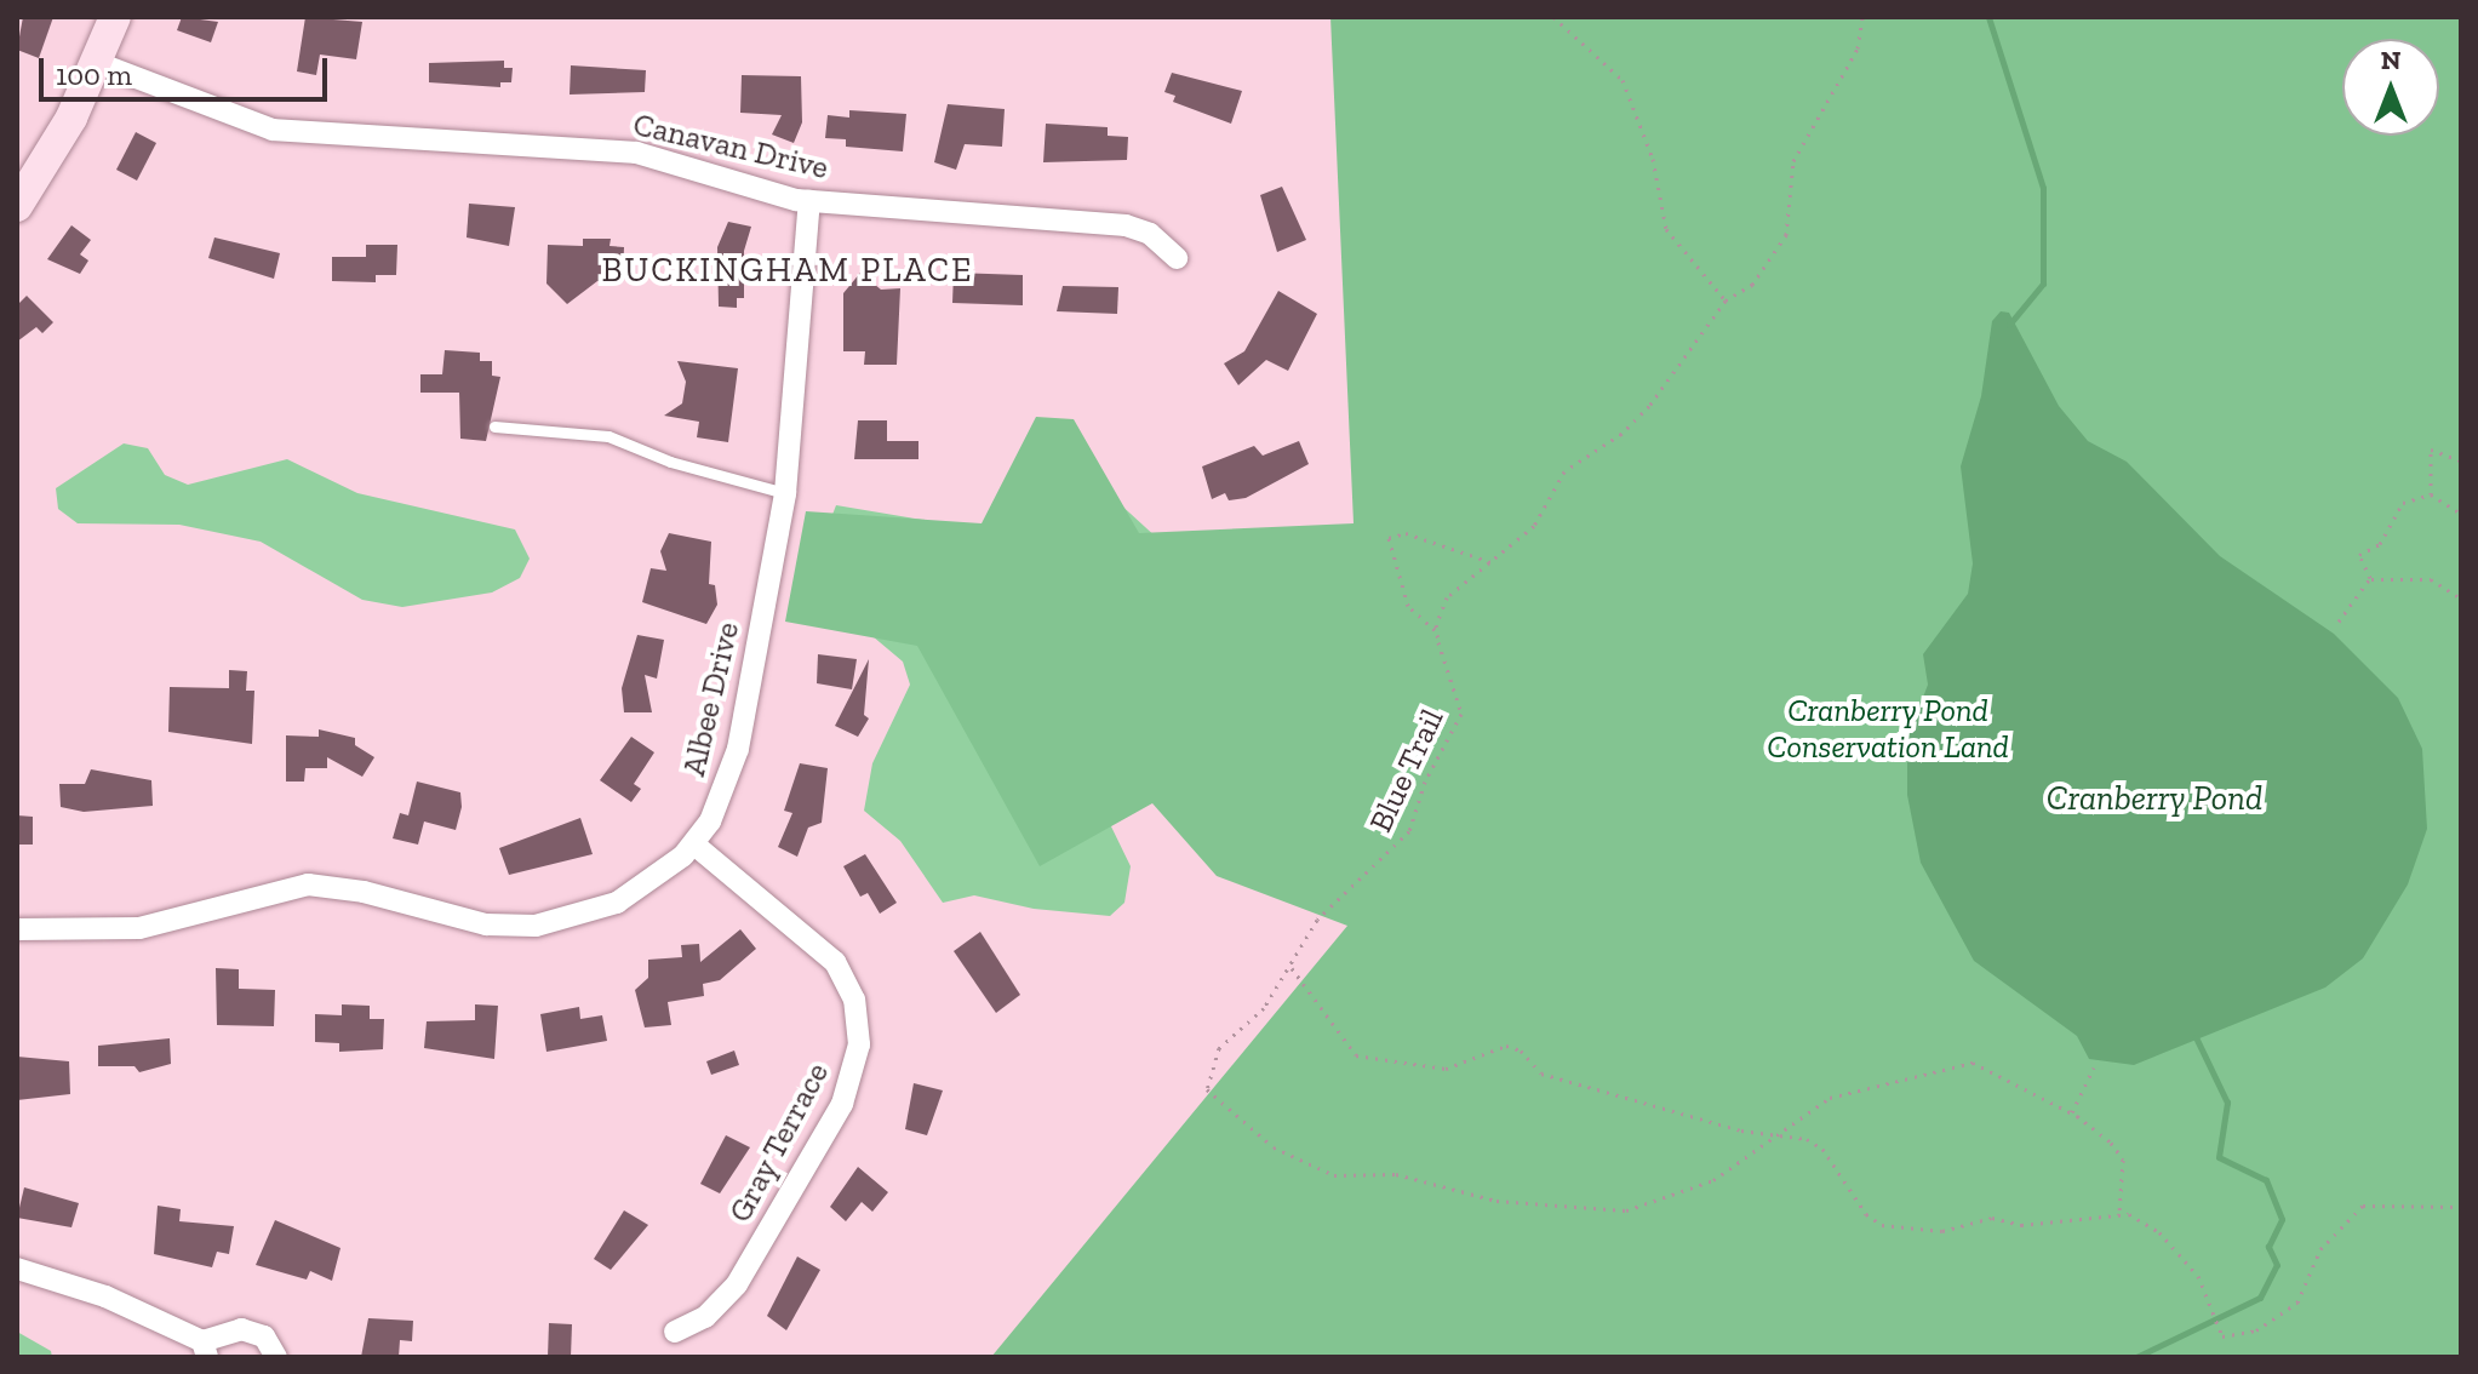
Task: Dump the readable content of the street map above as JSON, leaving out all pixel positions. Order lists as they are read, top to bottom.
{
  "streets": {
    "street": ["Canavan Drive", "Albee Drive", "Gray Terrace"],
    "path": ["Blue Trail"]
  },
  "crossings": [
    ["Canavan Drive", "Albee Drive"],
    ["Albee Drive", "Gray Terrace"]
  ],
  "districts": ["BUCKINGHAM PLACE"],
  "water": ["Cranberry Pond"],
  "parks": ["Cranberry Pond Conservation Land"],
  "scale_bar": "100 m",
  "north": "top"
}
